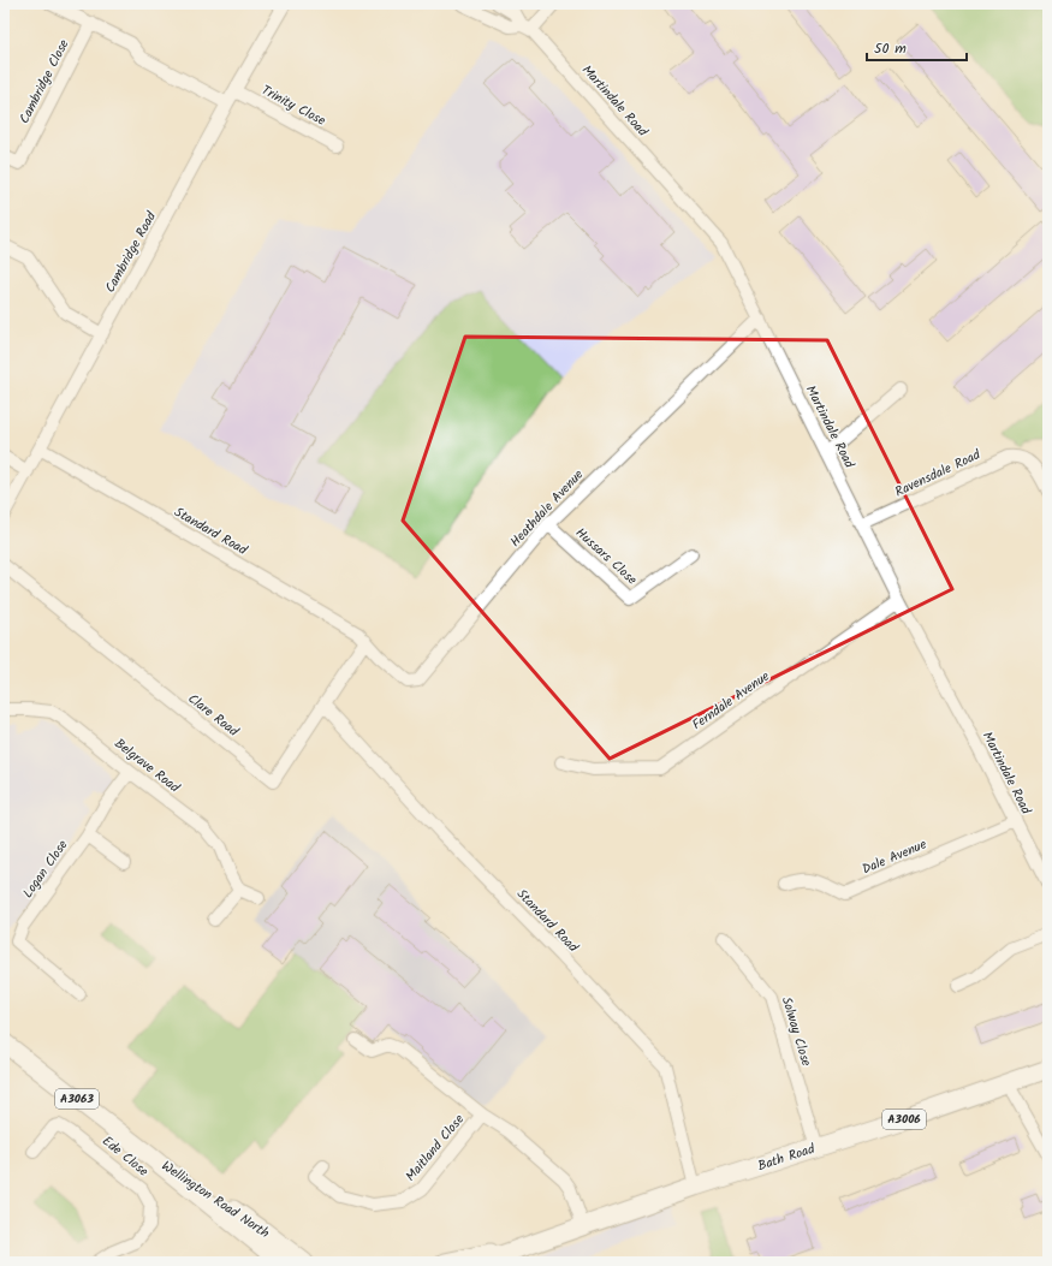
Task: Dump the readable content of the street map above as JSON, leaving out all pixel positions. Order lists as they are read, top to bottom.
{
  "streets": {
    "main road": [
      "A3063",
      "A3006",
      "Bath Road",
      "Wellington Road North"
    ],
    "street": [
      "Cambridge Close",
      "Martindale Road",
      "Trinity Close",
      "Cambridge Road",
      "Ravensdale Road",
      "Heathdale Avenue",
      "Standard Road",
      "Hussars Close",
      "Ferndale Avenue",
      "Clare Road",
      "Belgrave Road",
      "Dale Avenue",
      "Logan Close",
      "Solway Close",
      "Maitland Close",
      "Ede Close"
    ]
  },
  "crossings": [
    ["Martindale Road", "Ravensdale Road"],
    ["Martindale Road", "Heathdale Avenue"],
    ["Martindale Road", "Ferndale Avenue"],
    ["Martindale Road", "Dale Avenue"],
    ["Trinity Close", "Cambridge Road"],
    ["Cambridge Road", "Standard Road"],
    ["Heathdale Avenue", "Standard Road"],
    ["Heathdale Avenue", "Hussars Close"],
    ["Heathdale Avenue", "Clare Road"],
    ["Standard Road", "Clare Road"],
    ["Standard Road", "Bath Road"],
    ["Belgrave Road", "Logan Close"],
    ["Solway Close", "Bath Road"],
    ["Maitland Close", "Bath Road"]
  ],
  "scale_bar": "50 m"
}
